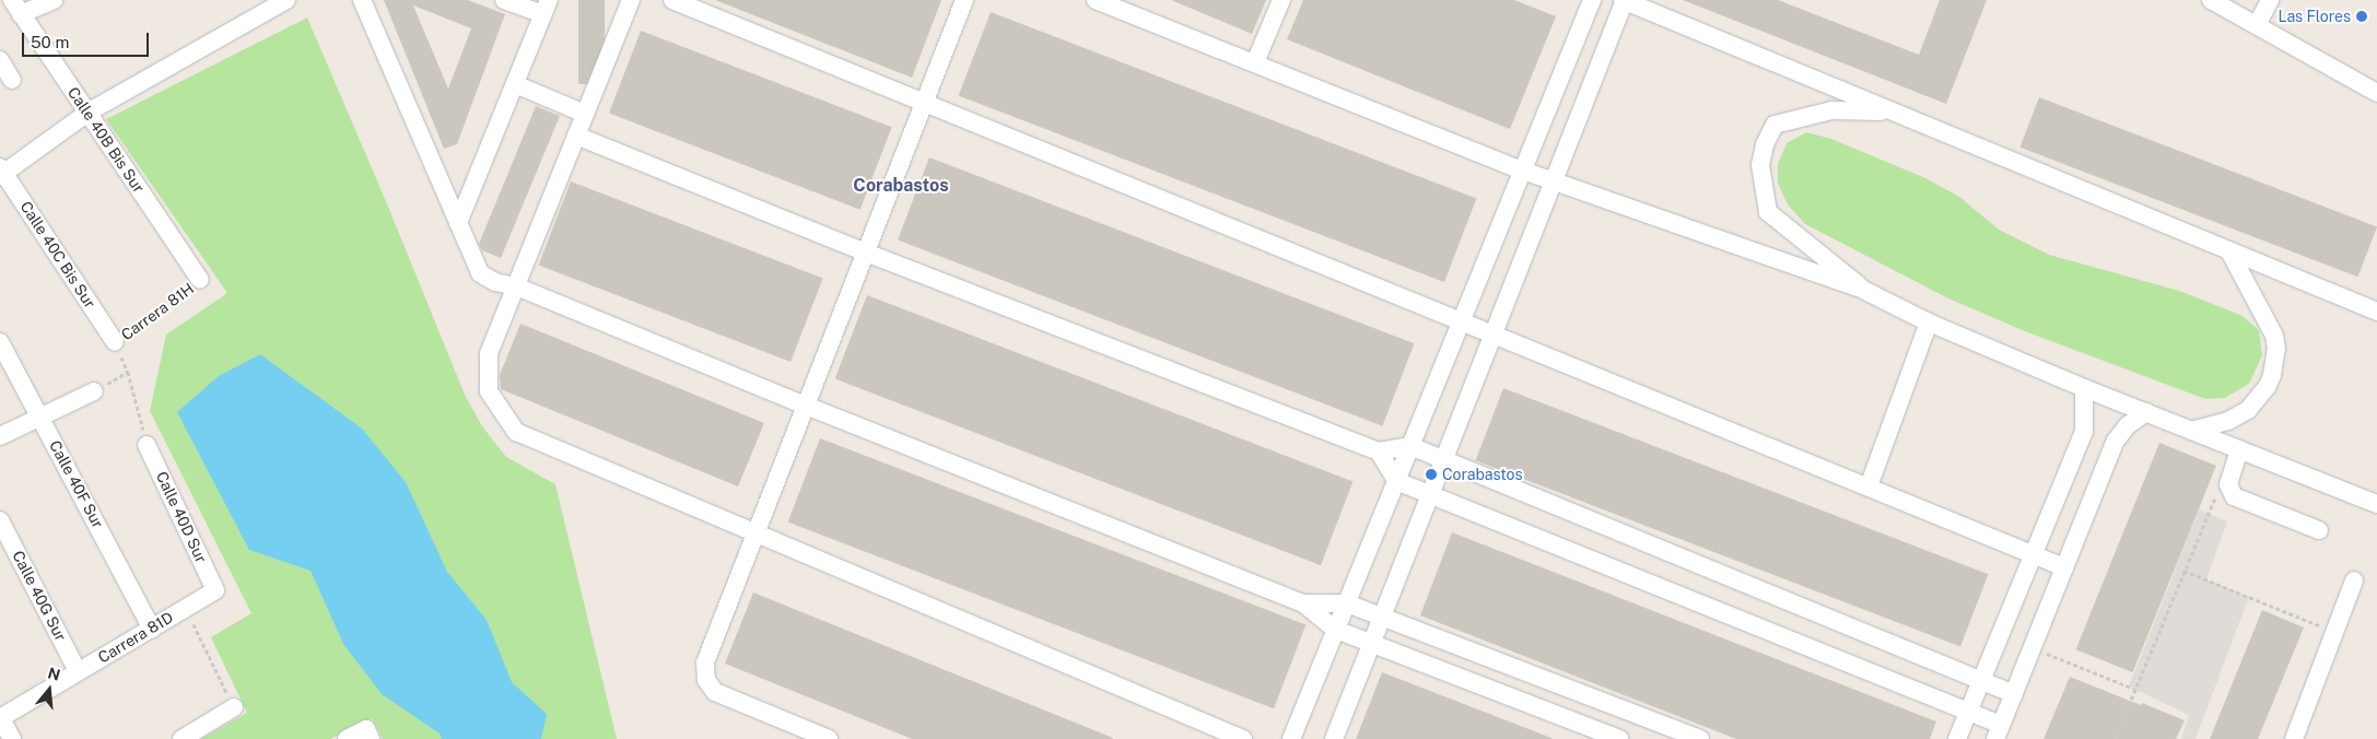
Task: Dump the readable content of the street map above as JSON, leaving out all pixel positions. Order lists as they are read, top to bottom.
{
  "streets": {
    "street": [
      "Calle 40B Bis Sur",
      "Calle 40C Bis Sur",
      "Calle 40F Sur",
      "Calle 40D Sur",
      "Calle 40G Sur",
      "Carrera 81D"
    ],
    "path": ["Carrera 81H"]
  },
  "crossings": [
    ["Calle 40B Bis Sur", "Carrera 81H"],
    ["Calle 40C Bis Sur", "Carrera 81H"],
    ["Calle 40F Sur", "Carrera 81D"],
    ["Calle 40D Sur", "Carrera 81D"],
    ["Calle 40G Sur", "Carrera 81D"]
  ],
  "districts": ["Corabastos"],
  "places": ["Las Flores", "Corabastos"],
  "scale_bar": "50 m",
  "north": "top"
}
